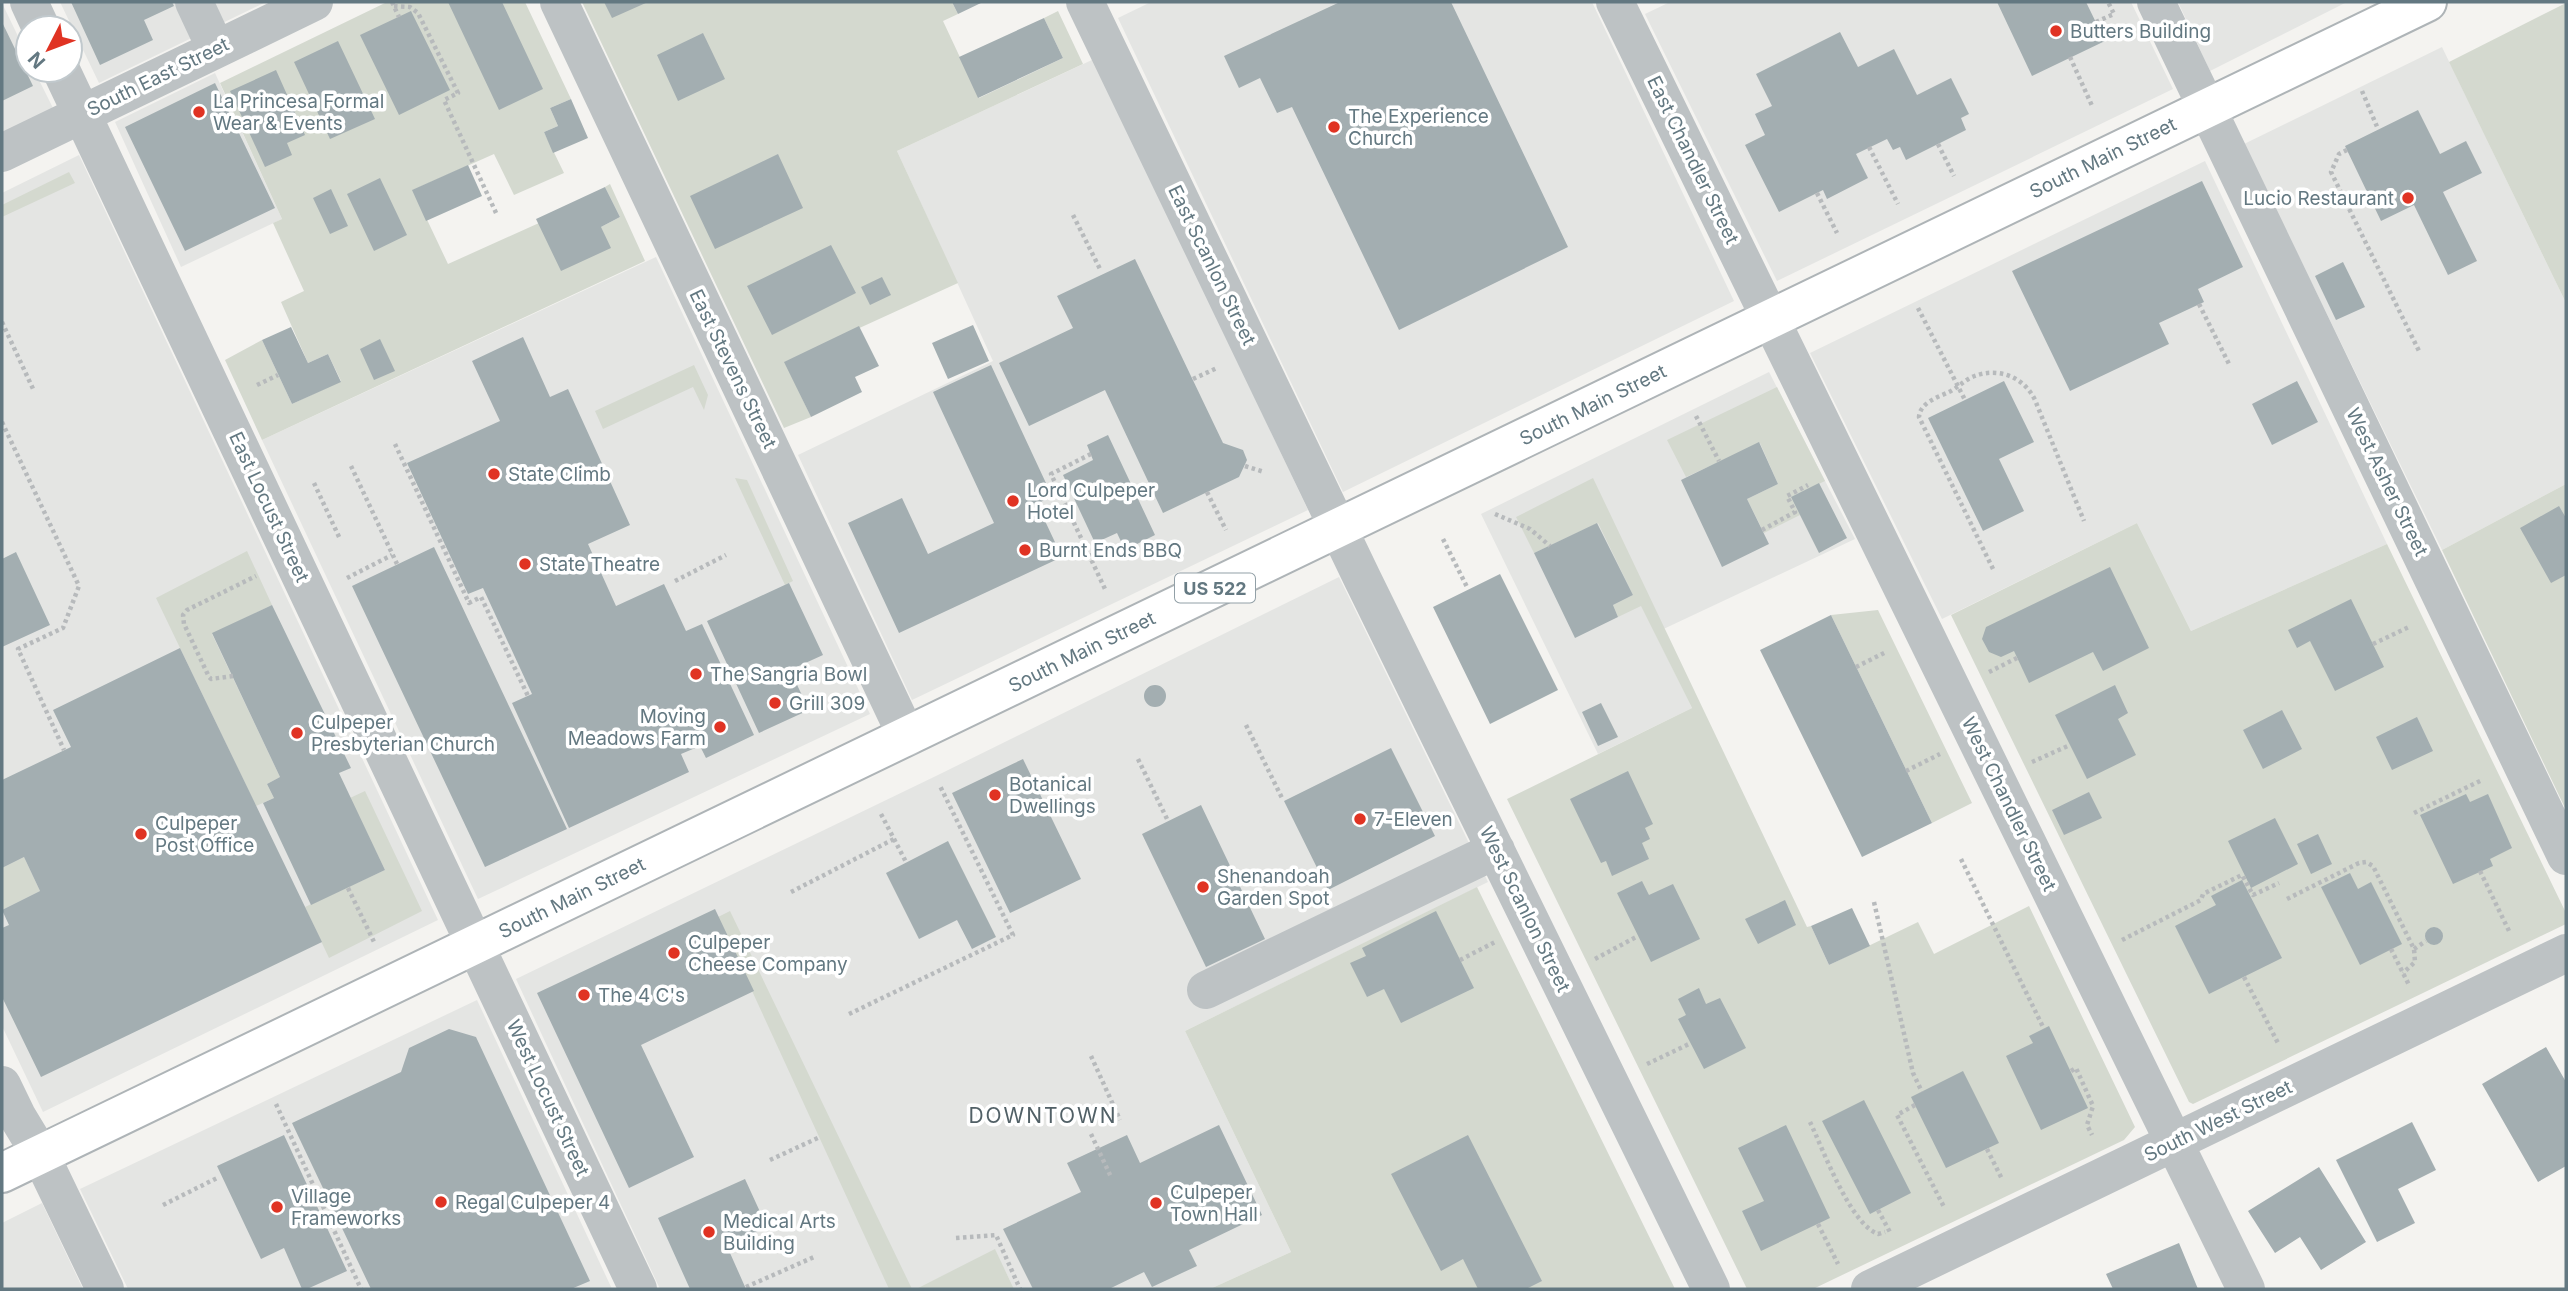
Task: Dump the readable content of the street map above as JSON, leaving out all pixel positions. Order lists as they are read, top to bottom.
{
  "streets": {
    "main road": ["South Main Street", "US 522"],
    "street": [
      "South East Street",
      "East Chandler Street",
      "East Scanlon Street",
      "East Stevens Street",
      "West Asher Street",
      "East Locust Street",
      "West Chandler Street",
      "West Scanlon Street",
      "West Locust Street",
      "South West Street"
    ]
  },
  "crossings": [
    ["South East Street", "East Locust Street"],
    ["South Main Street", "East Chandler Street"],
    ["South Main Street", "East Scanlon Street"],
    ["South Main Street", "East Stevens Street"],
    ["South Main Street", "West Asher Street"],
    ["South Main Street", "East Locust Street"],
    ["South Main Street", "West Chandler Street"],
    ["South Main Street", "West Scanlon Street"],
    ["South Main Street", "West Locust Street"],
    ["East Chandler Street", "West Chandler Street"],
    ["East Scanlon Street", "West Scanlon Street"],
    ["East Locust Street", "West Locust Street"],
    ["West Chandler Street", "South West Street"]
  ],
  "districts": ["DOWNTOWN"],
  "places": [
    "Butters Building",
    "La Princesa Formal Wear & Events",
    "The Experience Church",
    "Lucio Restaurant",
    "State Climb",
    "Lord Culpeper Hotel",
    "Burnt Ends BBQ",
    "State Theatre",
    "The Sangria Bowl",
    "Grill 309",
    "Moving Meadows Farm",
    "Culpeper Presbyterian Church",
    "Botanical Dwellings",
    "7-Eleven",
    "Culpeper Post Office",
    "Shenandoah Garden Spot",
    "Culpeper Cheese Company",
    "The 4 C's",
    "Regal Culpeper 4",
    "Culpeper Town Hall",
    "Village Frameworks",
    "Medical Arts Building"
  ],
  "north": "bottom left"
}
